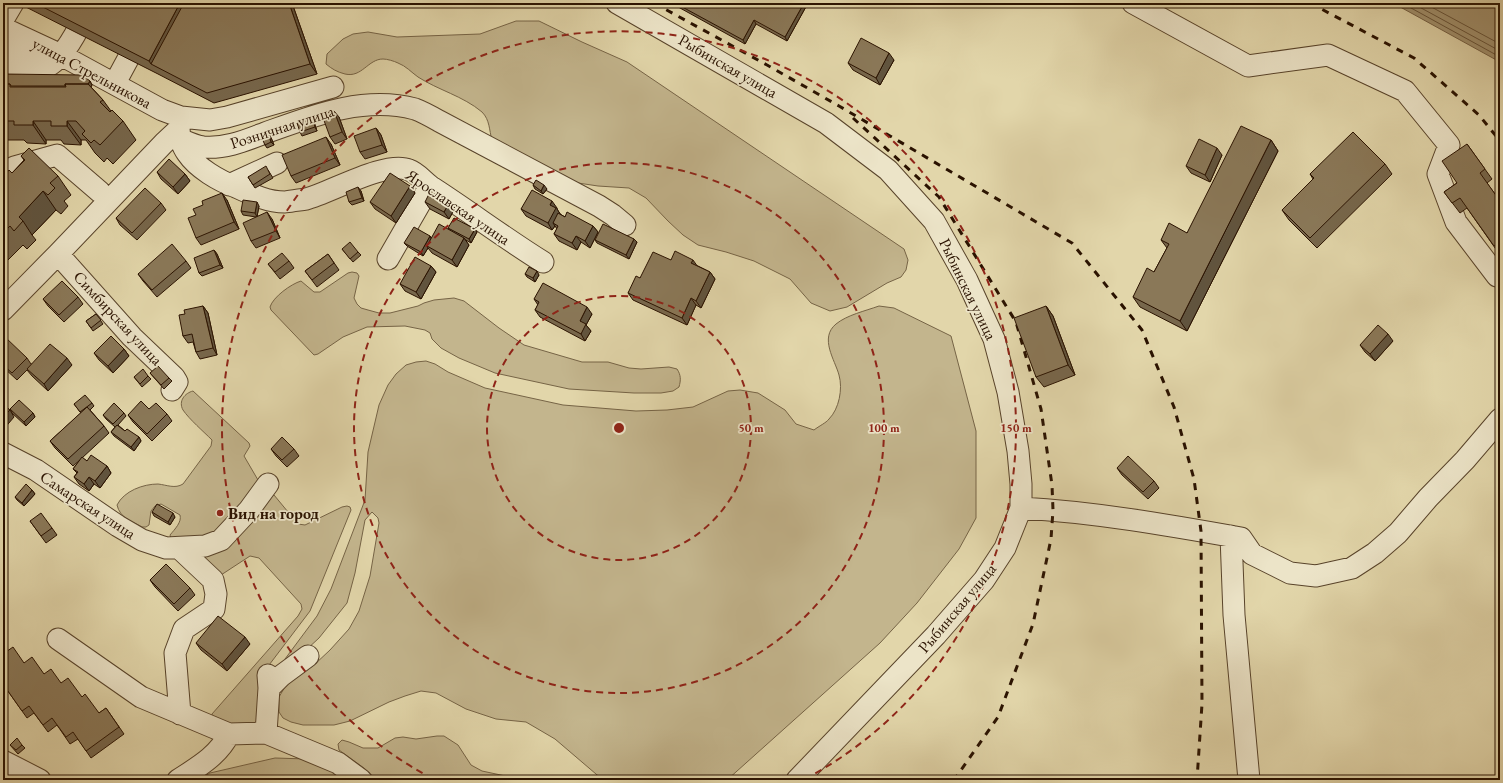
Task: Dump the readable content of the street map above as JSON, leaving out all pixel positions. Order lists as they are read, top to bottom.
{
  "streets": {
    "lane": [
      "Рыбинская улица",
      "улица Стрельникова",
      "Розничная улица",
      "Ярославская улица",
      "Симбирская улица",
      "Самарская улица"
    ]
  },
  "crossings": [
    ["улица Стрельникова", "Розничная улица"],
    ["улица Стрельникова", "Ярославская улица"],
    ["Розничная улица", "Ярославская улица"]
  ],
  "places": ["Вид на город"],
  "rings": ["50 m", "100 m", "150 m"]
}
